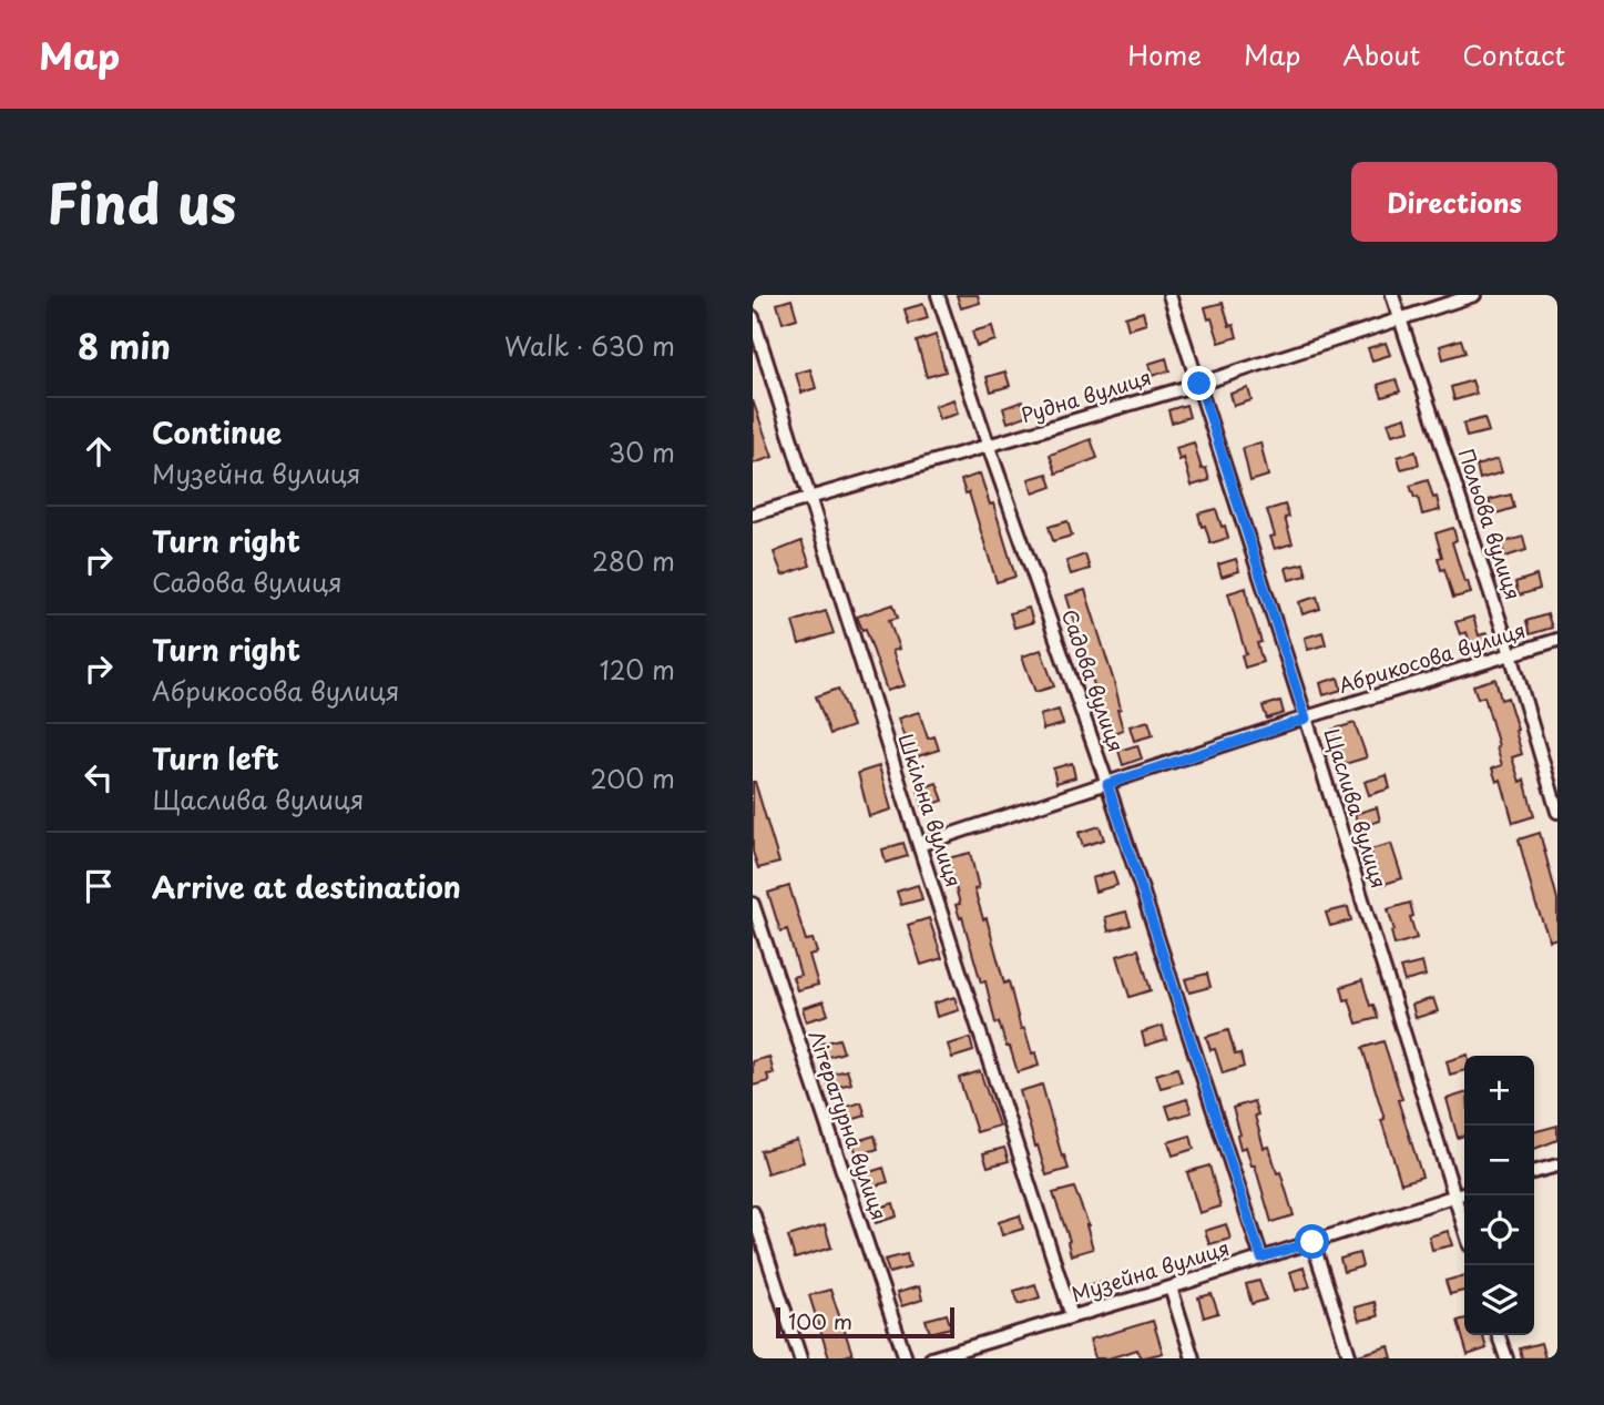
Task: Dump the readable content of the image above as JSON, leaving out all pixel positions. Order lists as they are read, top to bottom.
{
  "streets": {
    "street": [
      "Рудна вулиця",
      "Польова вулиця",
      "Абрикосова вулиця",
      "Садова вулиця",
      "Щаслива вулиця",
      "Шкільна вулиця",
      "Літературна вулиця",
      "Музейна вулиця"
    ]
  },
  "crossings": [
    ["Рудна вулиця", "Польова вулиця"],
    ["Рудна вулиця", "Садова вулиця"],
    ["Рудна вулиця", "Щаслива вулиця"],
    ["Рудна вулиця", "Шкільна вулиця"],
    ["Польова вулиця", "Абрикосова вулиця"],
    ["Абрикосова вулиця", "Садова вулиця"],
    ["Абрикосова вулиця", "Щаслива вулиця"],
    ["Абрикосова вулиця", "Шкільна вулиця"],
    ["Садова вулиця", "Музейна вулиця"],
    ["Щаслива вулиця", "Музейна вулиця"],
    ["Шкільна вулиця", "Музейна вулиця"]
  ],
  "scale_bar": "100 m",
  "page": {
    "header": "Map",
    "nav": [
      "Home",
      "Map",
      "About",
      "Contact"
    ],
    "title": "Find us",
    "buttons": "Directions",
    "heading": ["8 min", "Walk · 630 m"],
    "list": [
      ["Continue", "Музейна вулиця", "30 m"],
      ["Turn right", "Садова вулиця", "280 m"],
      ["Turn right", "Абрикосова вулиця", "120 m"],
      ["Turn left", "Щаслива вулиця", "200 m"],
      "Arrive at destination"
    ],
    "map_buttons": ["+", "−"],
    "scale": "100 m"
  }
}
